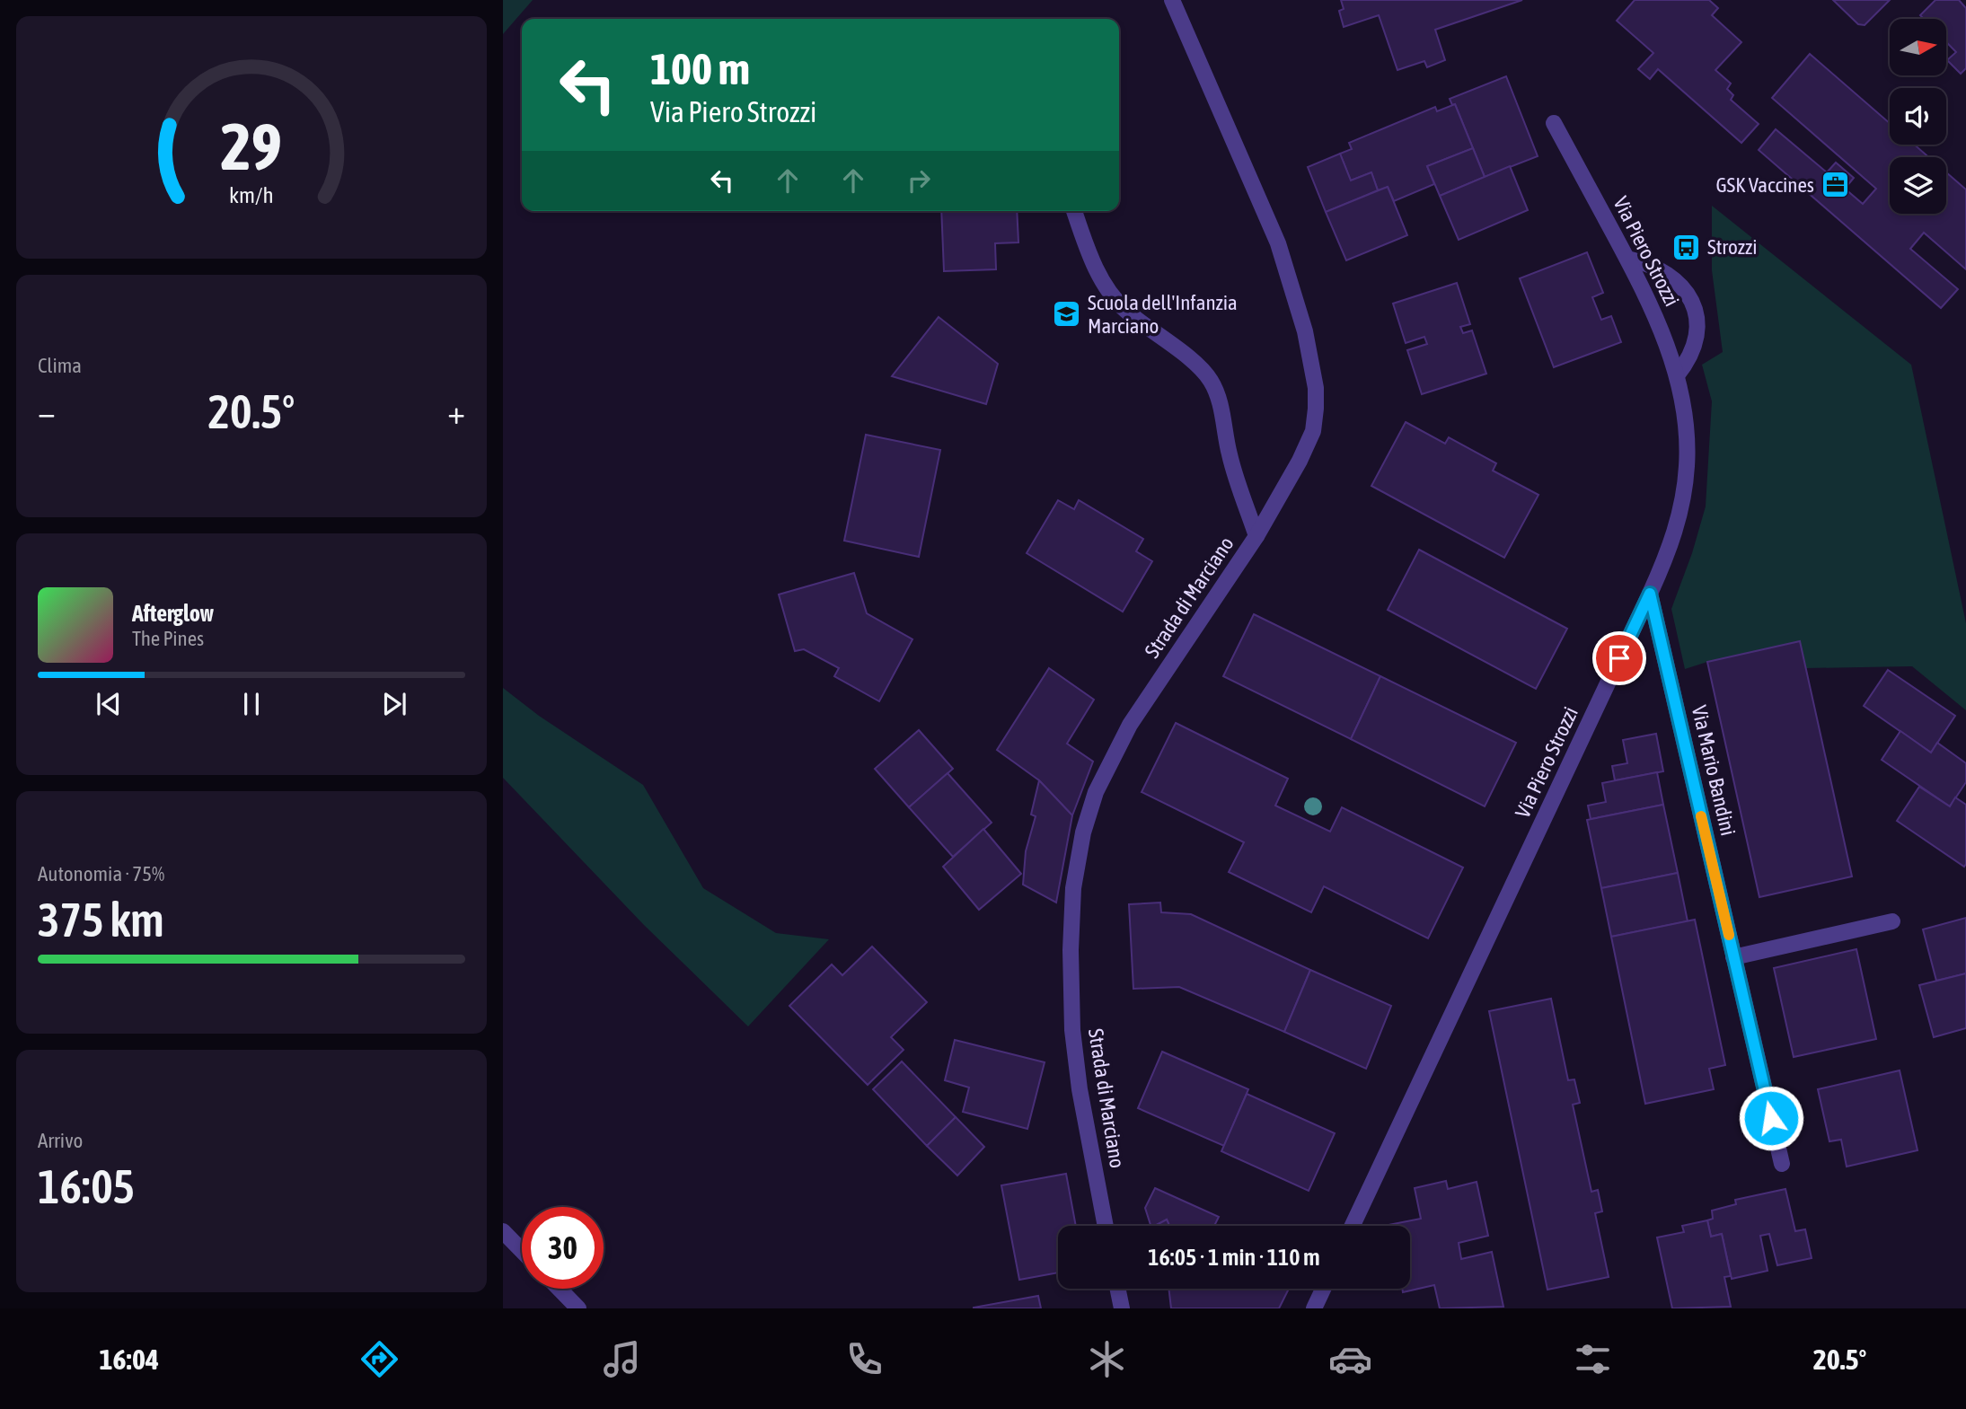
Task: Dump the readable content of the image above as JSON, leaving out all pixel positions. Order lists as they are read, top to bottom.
{
  "streets": {
    "street": ["Via Piero Strozzi", "Strada di Marciano", "Via Mario Bandini"]
  },
  "crossings": [
    ["Via Piero Strozzi", "Via Mario Bandini"]
  ],
  "places": {
    "office": ["GSK Vaccines"],
    "bus stop": ["Strozzi"],
    "school or university": ["Scuola dell'Infanzia Marciano"]
  },
  "north": "right",
  "page": {
    "turn": ["100 m", "Via Piero Strozzi"],
    "tile": [
      "Clima",
      ["Autonomia · 75%", "375 km"],
      ["Arrivo", "16:05"]
    ],
    "heat": ["−", "20.5°", "+"],
    "song": ["Afterglow", "The Pines"],
    "limit": "30",
    "trip": "16:05 · 1 min · 110 m",
    "tabs": ["16:04", "20.5°"],
    "gauge": ["29", "km/h"]
  }
}
